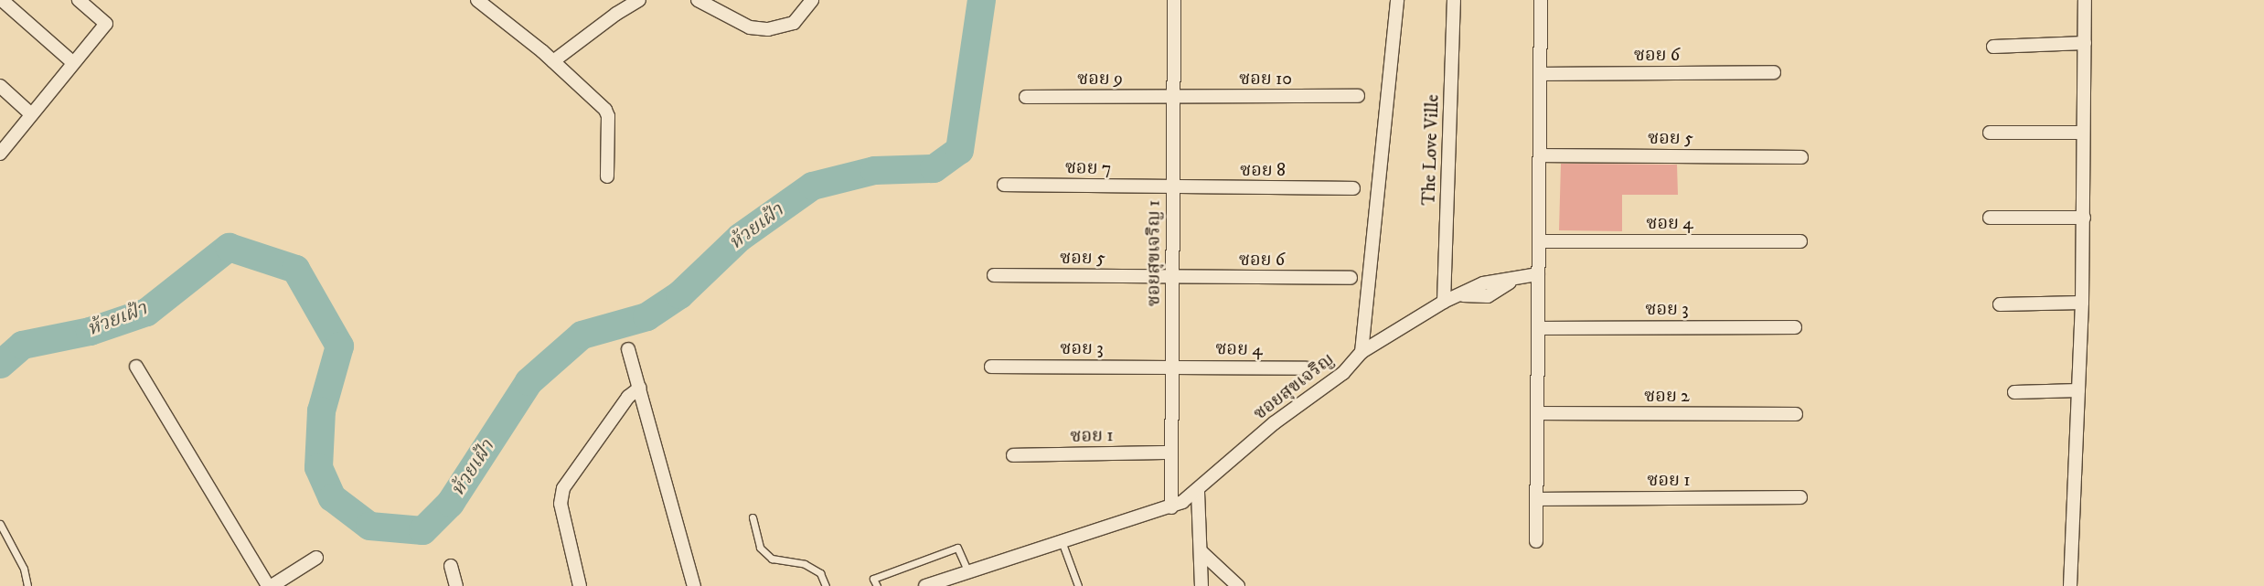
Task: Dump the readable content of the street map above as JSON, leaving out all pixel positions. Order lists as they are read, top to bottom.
{
  "streets": {
    "street": [
      "ซอย 6",
      "ซอย 9",
      "ซอย 10",
      "ซอย 5",
      "The Love Ville",
      "ซอย 7",
      "ซอย 8",
      "ซอย 4",
      "ซอยสุขเจริญ 1",
      "ซอย 3",
      "ซอยสุขเจริญ",
      "ซอย 2",
      "ซอย 1"
    ]
  },
  "crossings": [
    ["ซอย 6", "ซอย 5"],
    ["ซอย 6", "ซอยสุขเจริญ 1"],
    ["ซอย 9", "ซอย 10"],
    ["ซอย 9", "ซอยสุขเจริญ 1"],
    ["ซอย 10", "ซอยสุขเจริญ 1"],
    ["ซอย 5", "ซอยสุขเจริญ 1"],
    ["ซอย 7", "ซอย 8"],
    ["ซอย 7", "ซอยสุขเจริญ 1"],
    ["ซอย 8", "ซอยสุขเจริญ 1"],
    ["ซอย 4", "ซอยสุขเจริญ 1"],
    ["ซอย 4", "ซอย 3"],
    ["ซอยสุขเจริญ 1", "ซอย 3"],
    ["ซอยสุขเจริญ 1", "ซอยสุขเจริญ"],
    ["ซอยสุขเจริญ 1", "ซอย 1"]
  ],
  "water": ["ห้วยเฝ้า"]
}
